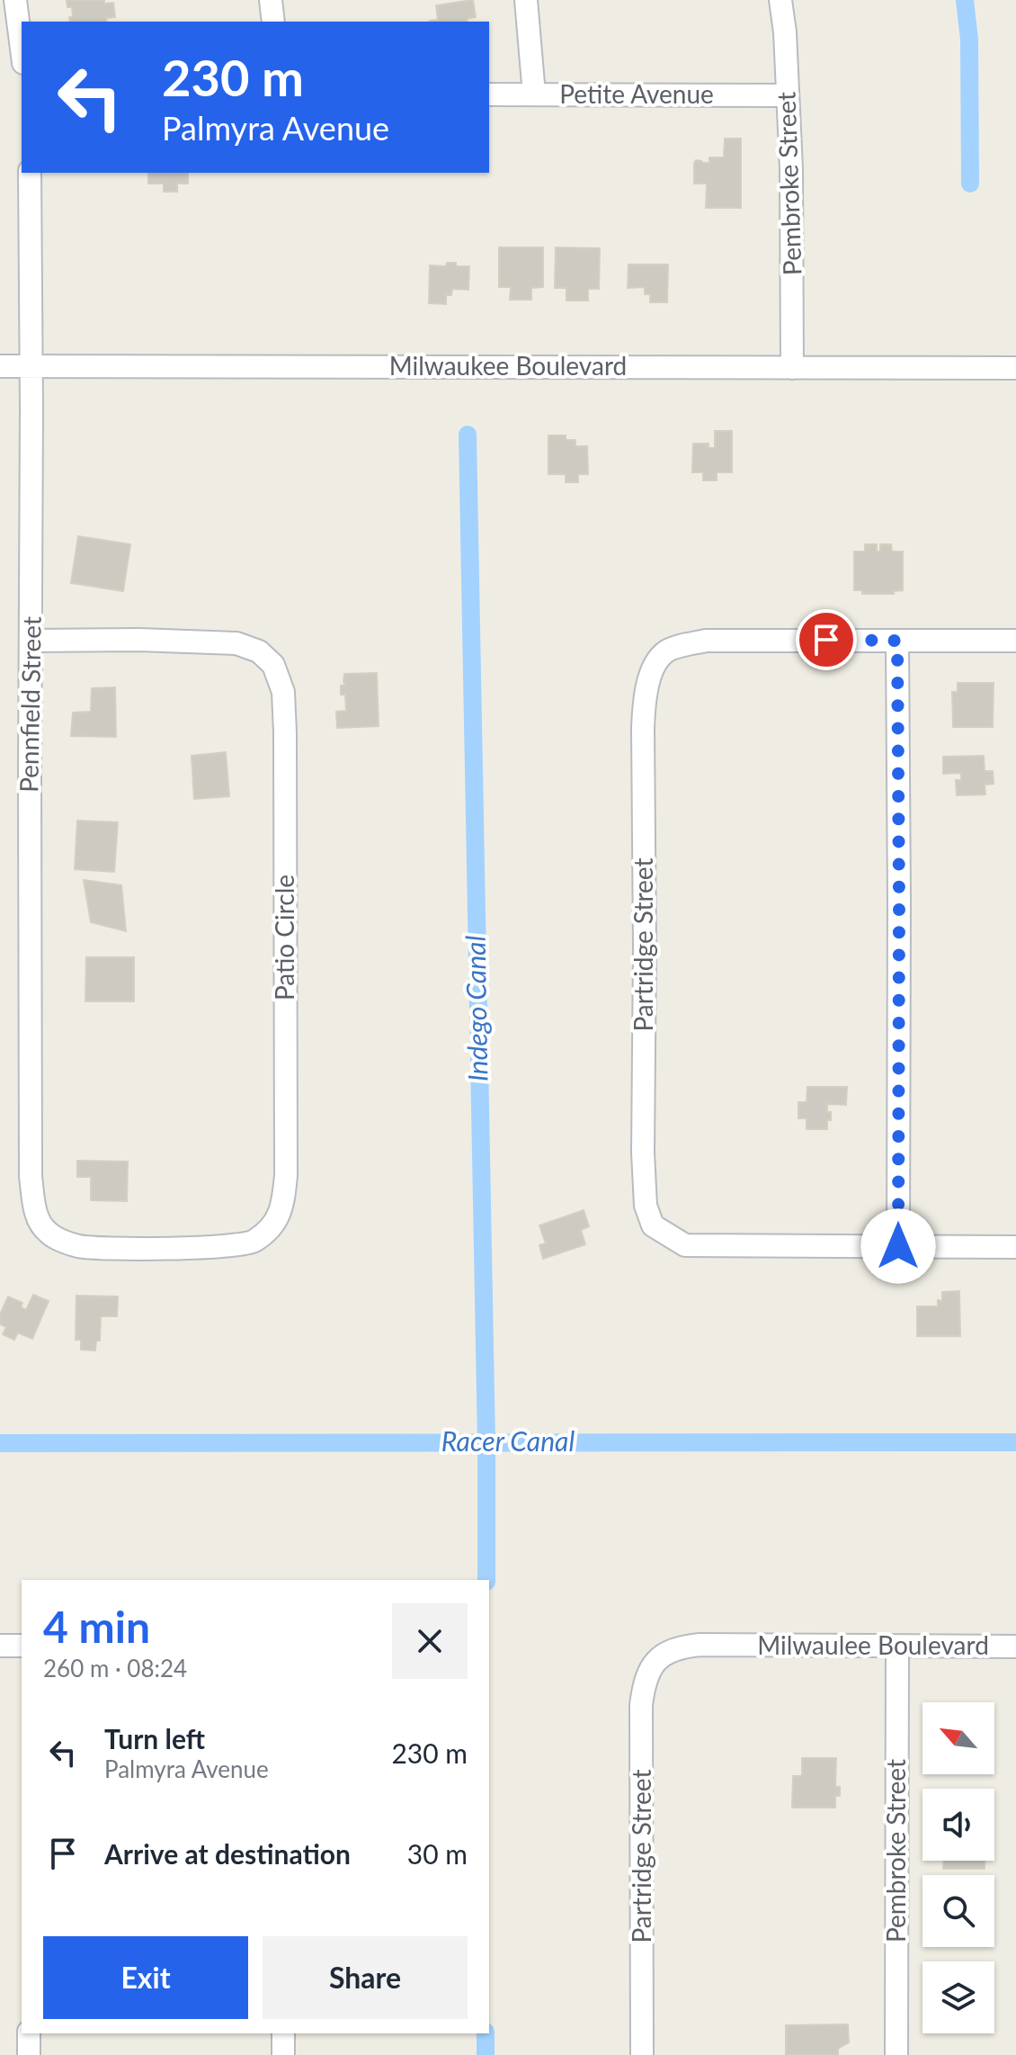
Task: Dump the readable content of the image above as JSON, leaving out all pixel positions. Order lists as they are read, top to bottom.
{
  "streets": {
    "street": [
      "Petite Avenue",
      "Pembroke Street",
      "Milwaukee Boulevard",
      "Pennfield Street",
      "Patio Circle",
      "Partridge Street",
      "Milwaulee Boulevard"
    ]
  },
  "crossings": [
    ["Petite Avenue", "Pembroke Street"],
    ["Pembroke Street", "Milwaukee Boulevard"],
    ["Pembroke Street", "Milwaulee Boulevard"],
    ["Milwaukee Boulevard", "Pennfield Street"],
    ["Pennfield Street", "Patio Circle"],
    ["Partridge Street", "Milwaulee Boulevard"]
  ],
  "water": ["Indego Canal", "Racer Canal"],
  "north": "top left",
  "page": {
    "turn": ["230 m", "Palmyra Avenue"],
    "heading": ["4 min", "260 m · 08:24"],
    "list": [
      {
        "name": "Turn left",
        "note": "Palmyra Avenue",
        "value": "230 m"
      },
      {
        "name": "Arrive at destination",
        "value": "30 m"
      }
    ],
    "buttons": ["Exit", "Share"]
  }
}
